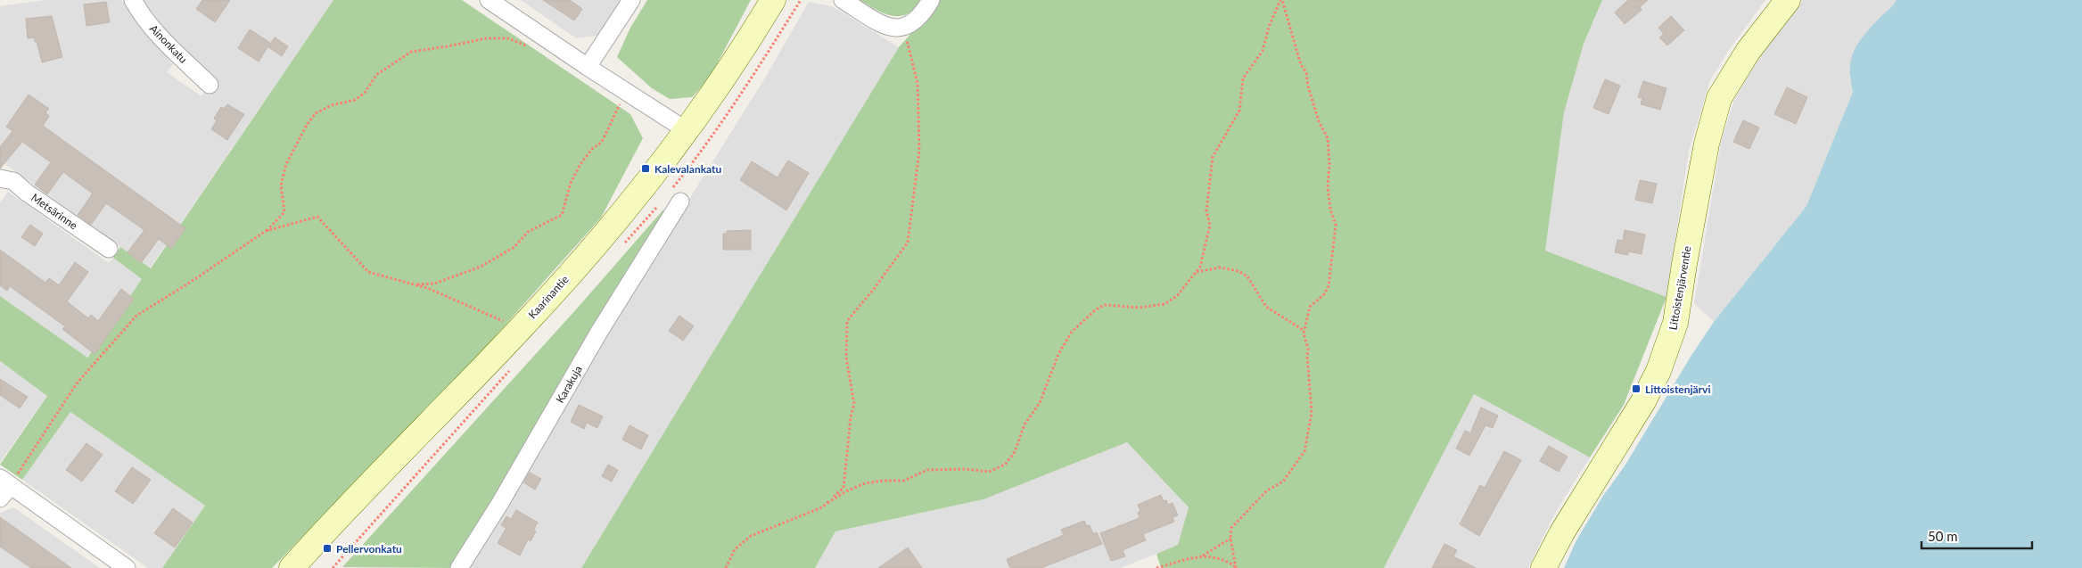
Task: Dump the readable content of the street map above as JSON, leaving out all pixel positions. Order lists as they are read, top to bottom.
{
  "streets": {
    "main road": ["Littoistenjärventie", "Kaarinantie"],
    "street": ["Ainonkatu", "Metsärinne", "Karakuja"]
  },
  "places": {
    "transit": ["Kalevalankatu", "Littoistenjärvi", "Pellervonkatu"]
  },
  "scale_bar": "50 m"
}
